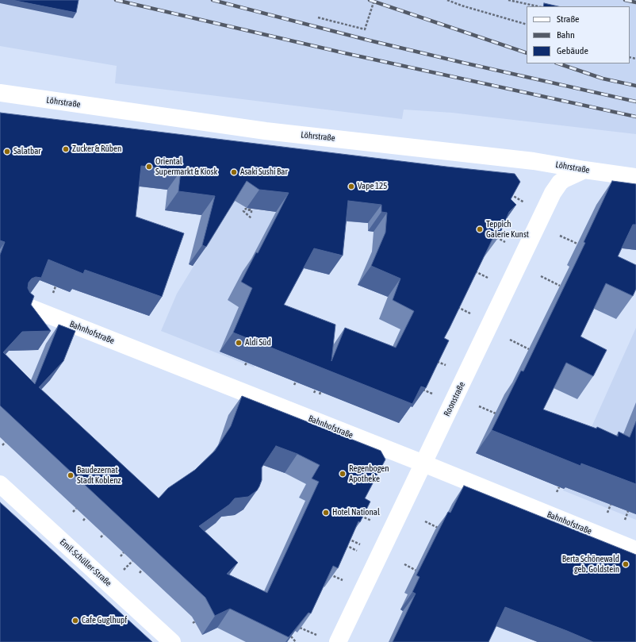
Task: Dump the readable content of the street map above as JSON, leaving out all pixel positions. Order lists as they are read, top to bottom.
{
  "streets": {
    "street": [
      "Löhrstraße",
      "Bahnhofstraße",
      "Roonstraße",
      "Emil-Schüller-Straße"
    ]
  },
  "crossings": [
    ["Löhrstraße", "Roonstraße"],
    ["Bahnhofstraße", "Roonstraße"]
  ],
  "places": [
    "Zucker & Rüben",
    "Salatbar",
    "Oriental Supermarkt & Kiosk",
    "Asaki Sushi Bar",
    "Vape 125",
    "Teppich Galerie Kunst",
    "Aldi Süd",
    "Regenbogen Apotheke",
    "Baudezernat Stadt Koblenz",
    "Hotel National",
    "Berta Schönewald geb. Goldstein",
    "Cafe Guglhupf"
  ],
  "legend": ["Straße", "Bahn", "Gebäude"]
}
